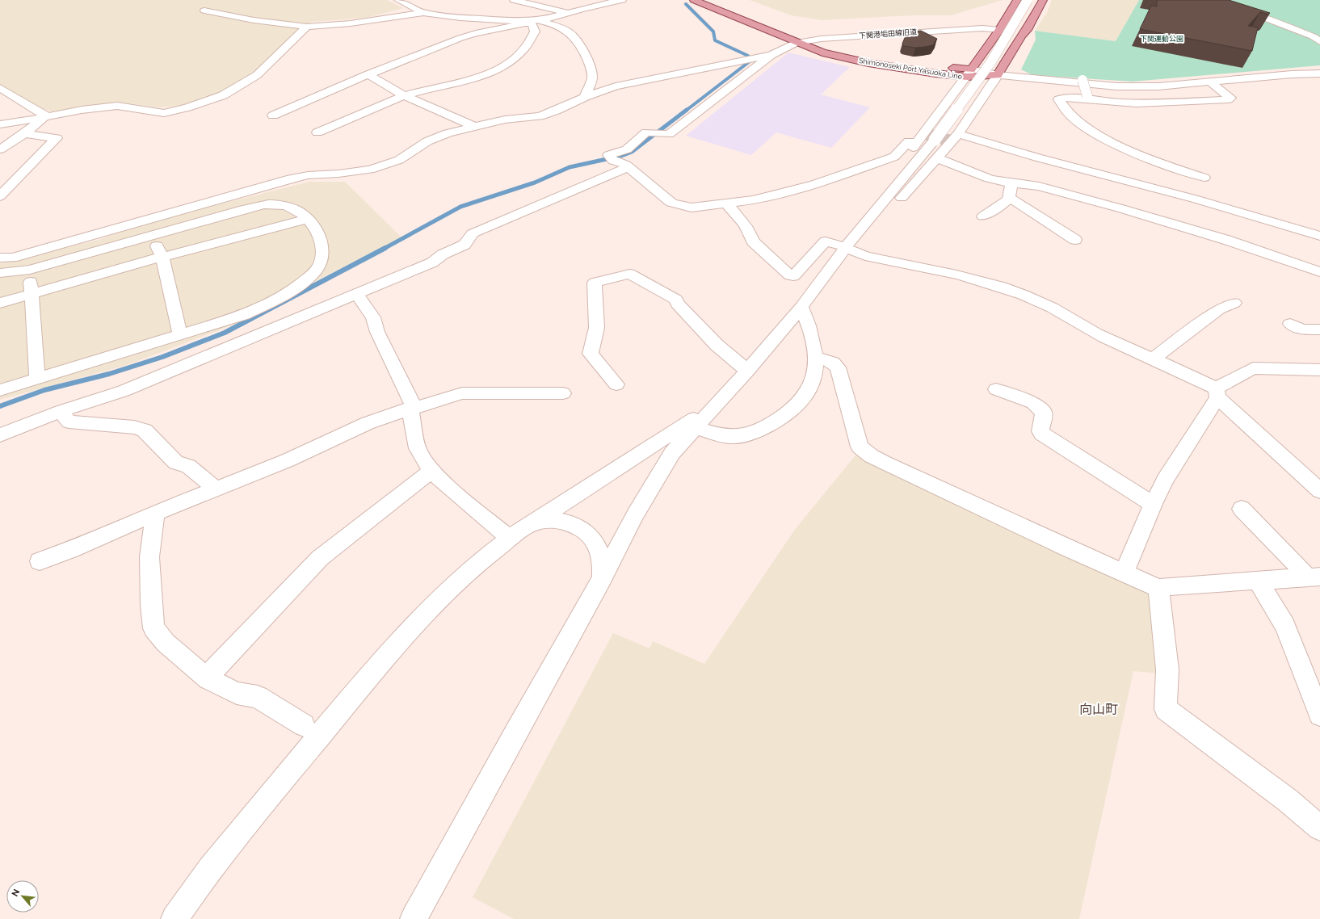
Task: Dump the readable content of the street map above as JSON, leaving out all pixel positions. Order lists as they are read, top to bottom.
{
  "streets": {
    "main road": ["Shimonoseki Port Yasuoka Line"],
    "street": ["下関港垢田線旧道"]
  },
  "crossings": [
    ["下関港垢田線旧道", "Shimonoseki Port Yasuoka Line"]
  ],
  "districts": ["向山町"],
  "parks": ["下関運動公園"],
  "north": "top left"
}
